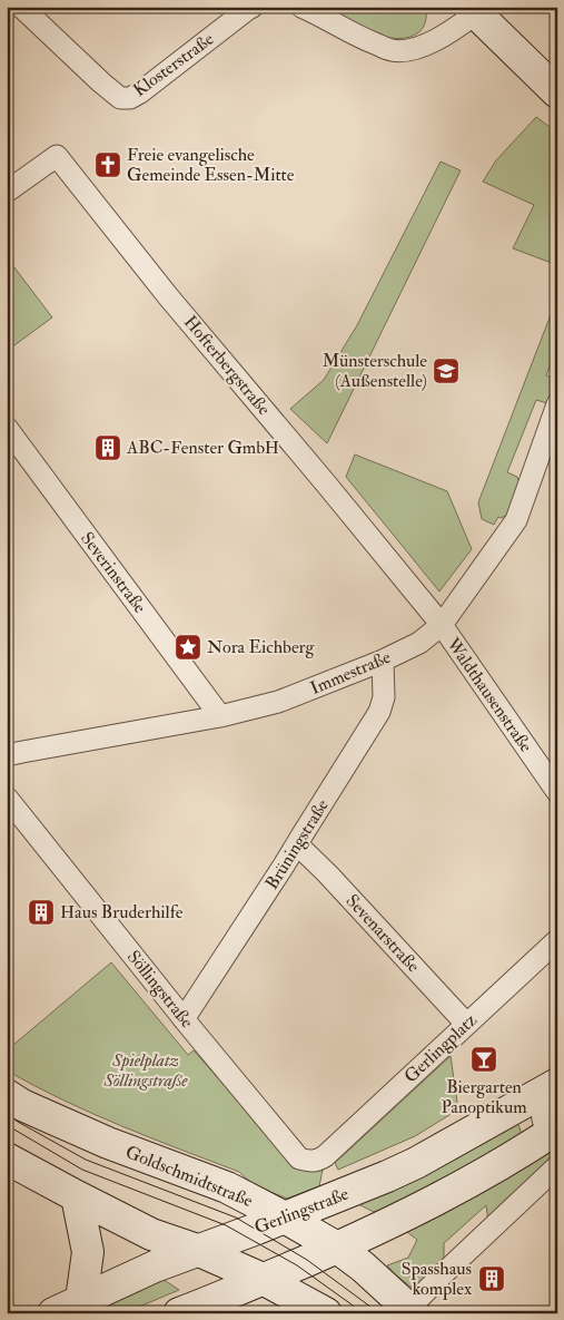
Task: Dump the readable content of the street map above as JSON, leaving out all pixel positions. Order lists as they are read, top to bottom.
{
  "streets": {
    "main road": ["Goldschmidtstraße", "Gerlingstraße"],
    "street": [
      "Klosterstraße",
      "Hofterbergstraße",
      "Severinstraße",
      "Immestraße",
      "Waldthausenstraße",
      "Brüningstraße",
      "Sevenarstraße",
      "Söllingstraße",
      "Gerlingplatz"
    ]
  },
  "crossings": [
    ["Hofterbergstraße", "Immestraße"],
    ["Hofterbergstraße", "Waldthausenstraße"],
    ["Severinstraße", "Immestraße"],
    ["Immestraße", "Waldthausenstraße"],
    ["Immestraße", "Brüningstraße"],
    ["Brüningstraße", "Sevenarstraße"],
    ["Brüningstraße", "Söllingstraße"],
    ["Sevenarstraße", "Gerlingplatz"],
    ["Söllingstraße", "Gerlingplatz"],
    ["Goldschmidtstraße", "Gerlingstraße"]
  ],
  "parks": ["Spielplatz Söllingstraße"],
  "places": {
    "church": ["Freie evangelische Gemeinde Essen-Mitte"],
    "school or university": ["Münsterschule (Außenstelle)"],
    "building": ["ABC-Fenster GmbH", "Haus Bruderhilfe", "Spasshaus komplex"],
    "place": ["Nora Eichberg"],
    "bar": ["Biergarten Panoptikum"]
  }
}
